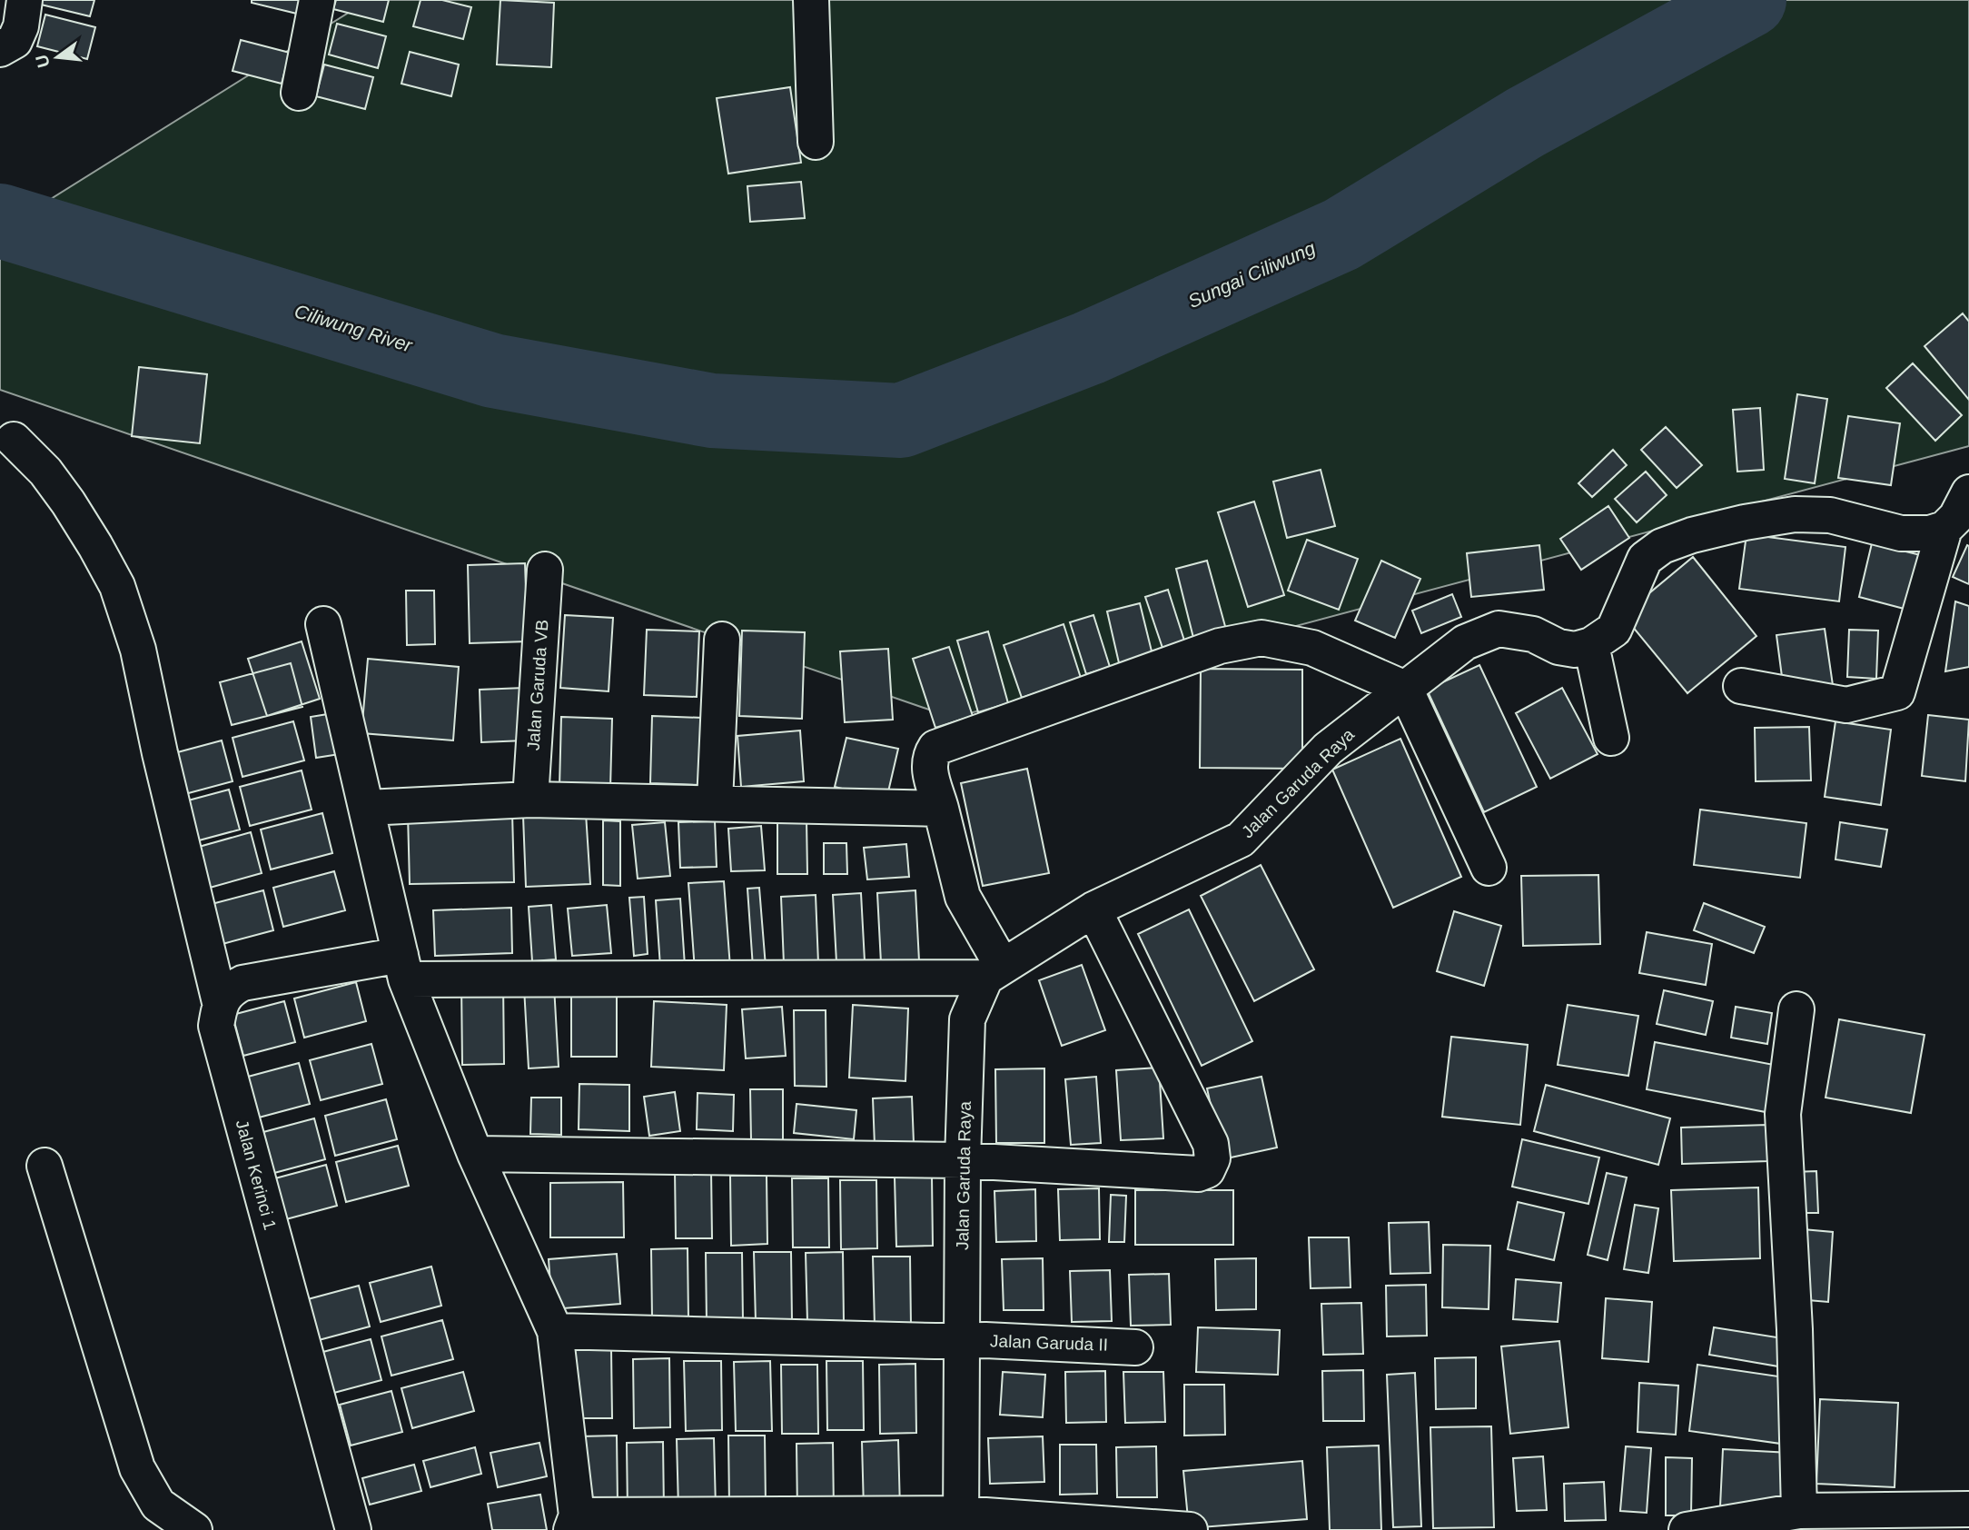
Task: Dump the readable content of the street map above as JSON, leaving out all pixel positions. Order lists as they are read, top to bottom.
{
  "streets": {
    "street": [
      "Jalan Garuda VB",
      "Jalan Garuda Raya",
      "Jalan Kerinci 1",
      "Jalan Garuda II"
    ]
  },
  "crossings": [
    ["Jalan Garuda Raya", "Jalan Garuda II"]
  ],
  "water": ["Sungai Ciliwung", "Ciliwung River"],
  "north": "left"
}
